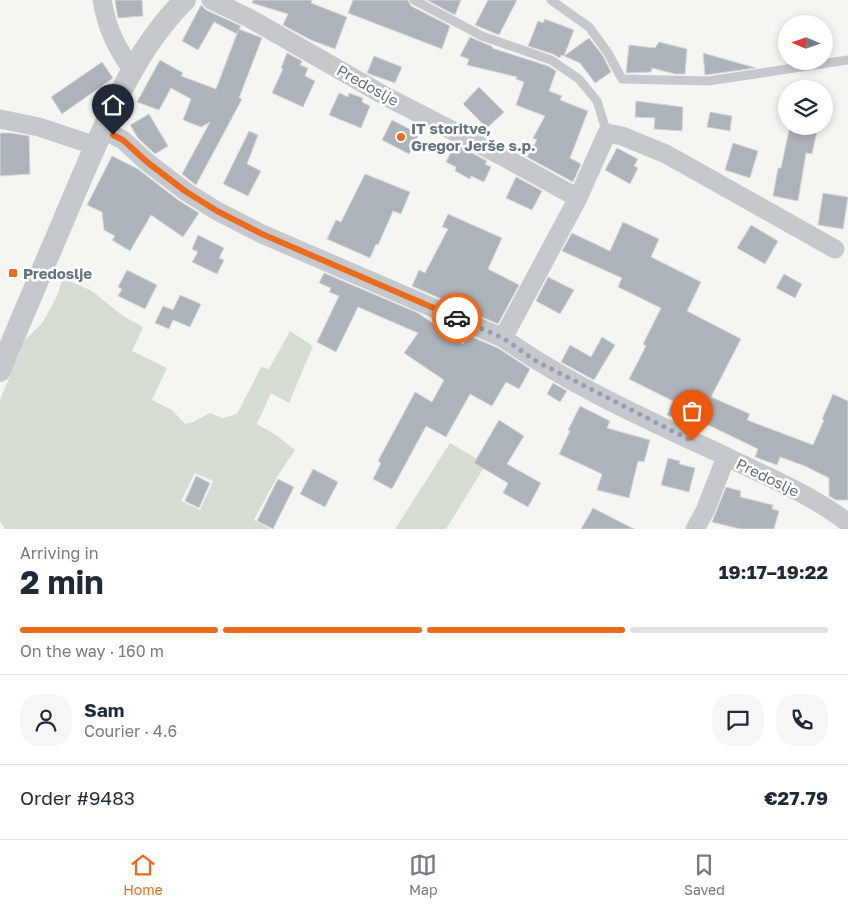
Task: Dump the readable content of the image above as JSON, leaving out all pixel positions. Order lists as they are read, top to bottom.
{
  "streets": {
    "street": ["Predoslje"]
  },
  "places": {
    "other": ["IT storitve, Gregor Jerše s.p."],
    "transit": ["Predoslje"]
  },
  "north": "left",
  "page": {
    "heading": ["2 min", "Arriving in", "19:17–19:22"],
    "panel": [
      "Sam",
      "Courier · 4.6",
      "Order #9483",
      "€27.79"
    ],
    "bar": "On the way · 160 m",
    "tabs": ["Home", "Map", "Saved"]
  }
}
